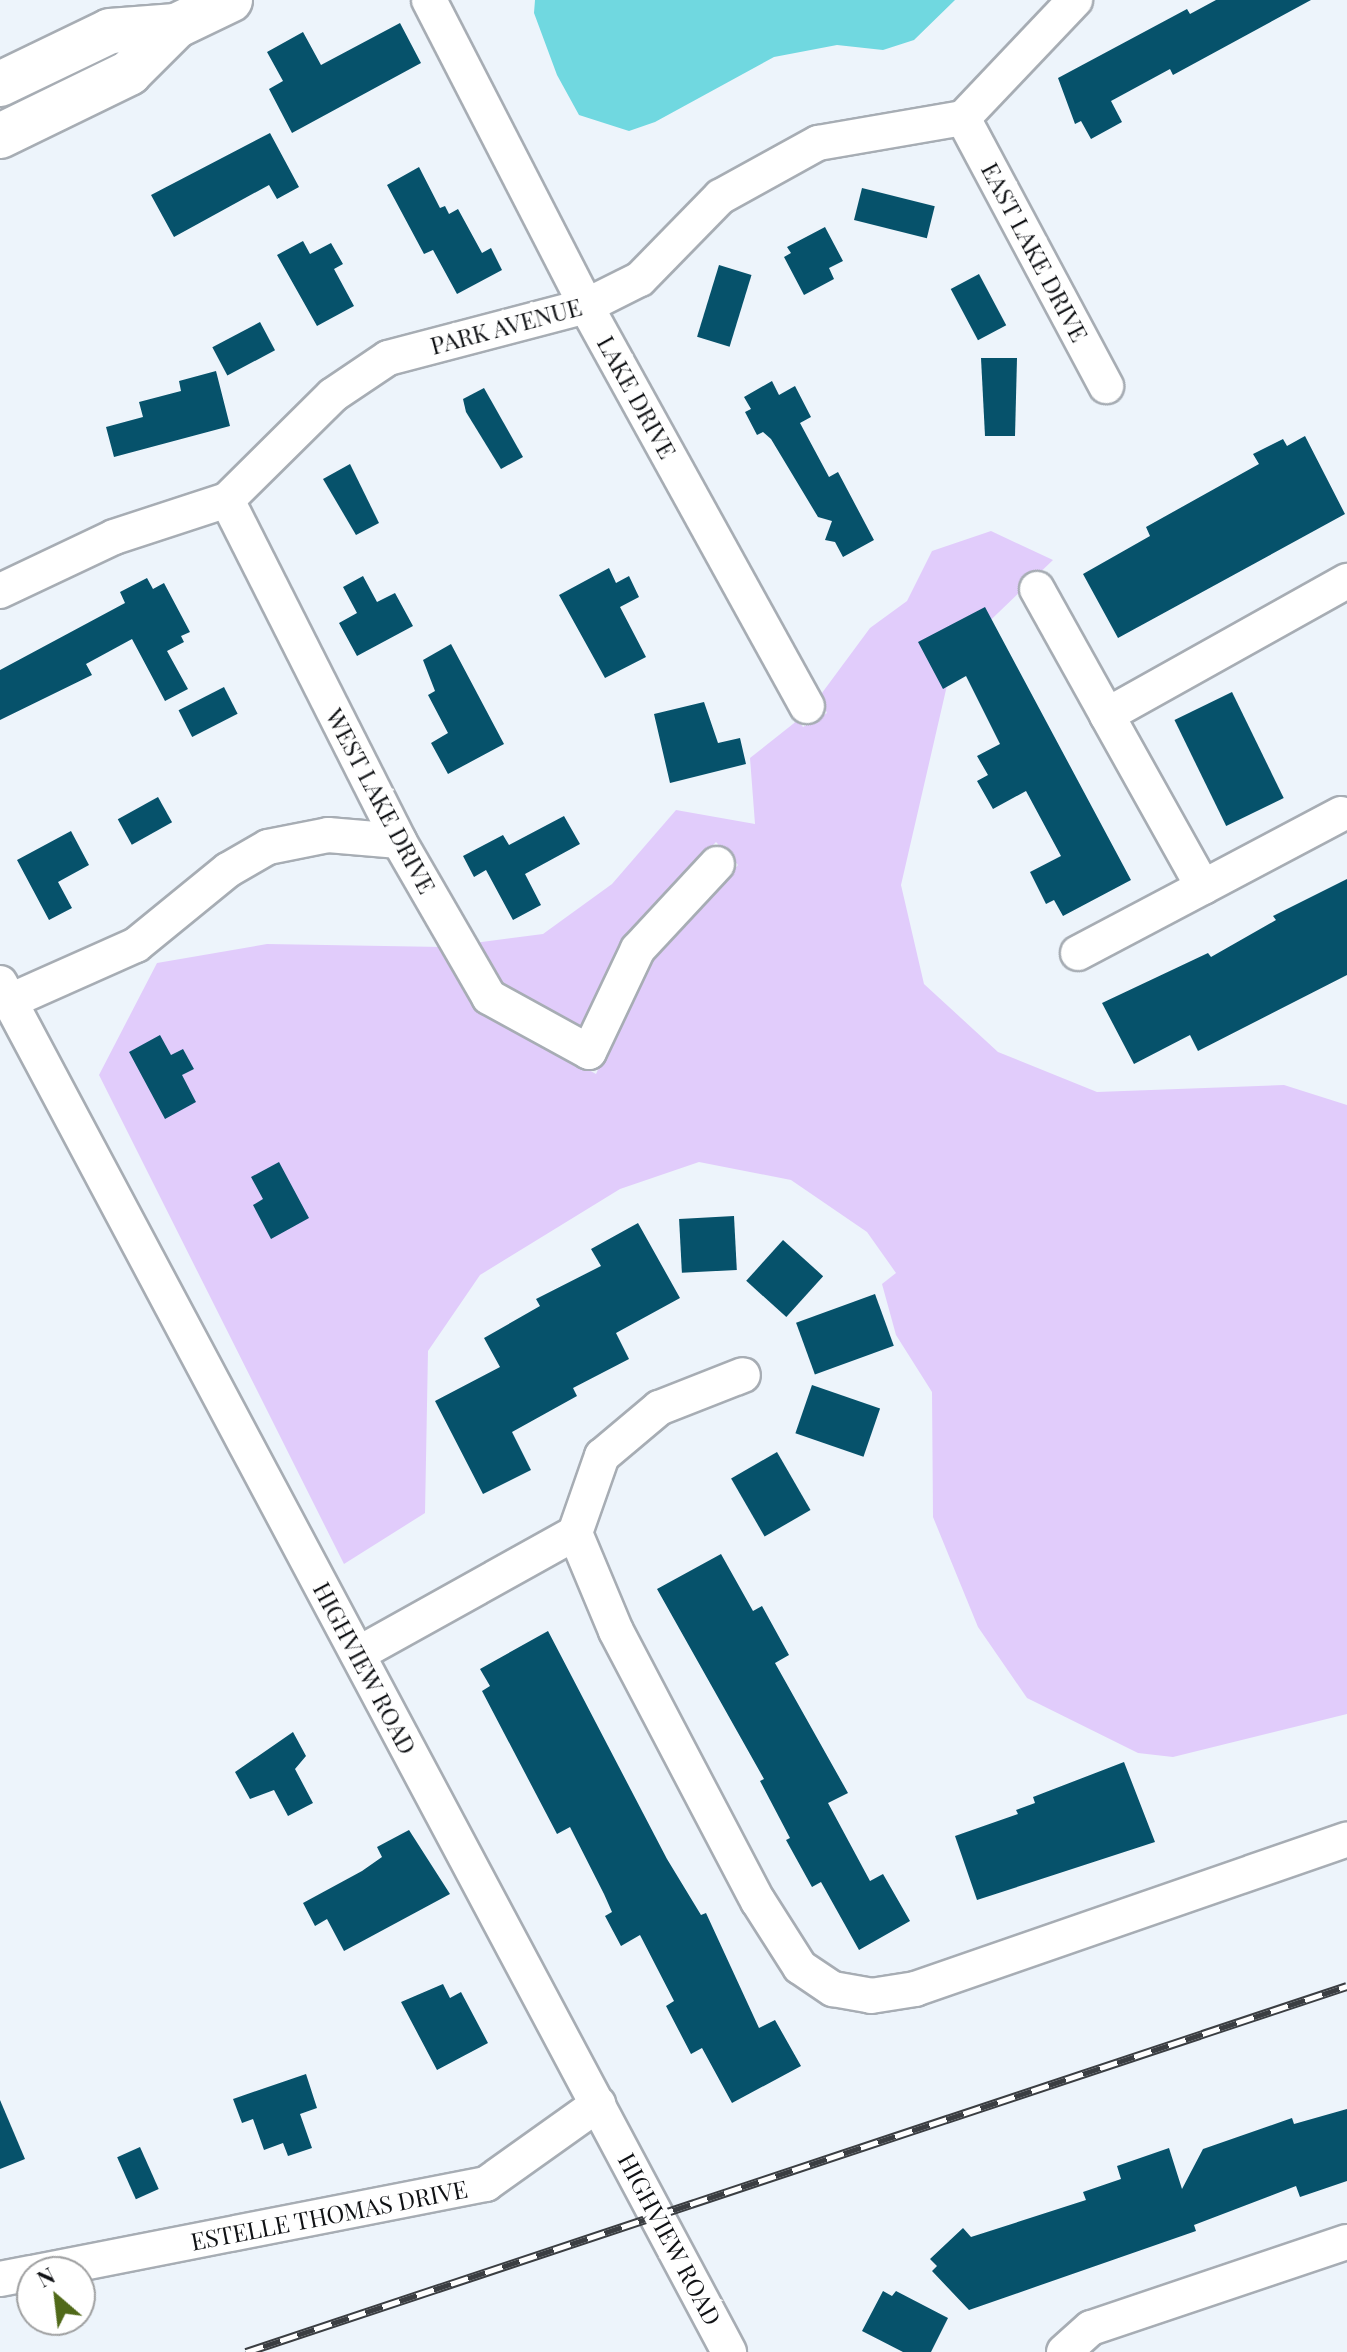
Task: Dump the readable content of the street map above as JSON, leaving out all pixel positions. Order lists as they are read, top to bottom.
{
  "streets": {
    "street": [
      "EAST LAKE DRIVE",
      "PARK AVENUE",
      "LAKE DRIVE",
      "WEST LAKE DRIVE",
      "HIGHVIEW ROAD",
      "ESTELLE THOMAS DRIVE"
    ]
  },
  "crossings": [
    ["EAST LAKE DRIVE", "PARK AVENUE"],
    ["PARK AVENUE", "LAKE DRIVE"],
    ["PARK AVENUE", "WEST LAKE DRIVE"],
    ["HIGHVIEW ROAD", "ESTELLE THOMAS DRIVE"]
  ],
  "north": "top left"
}
